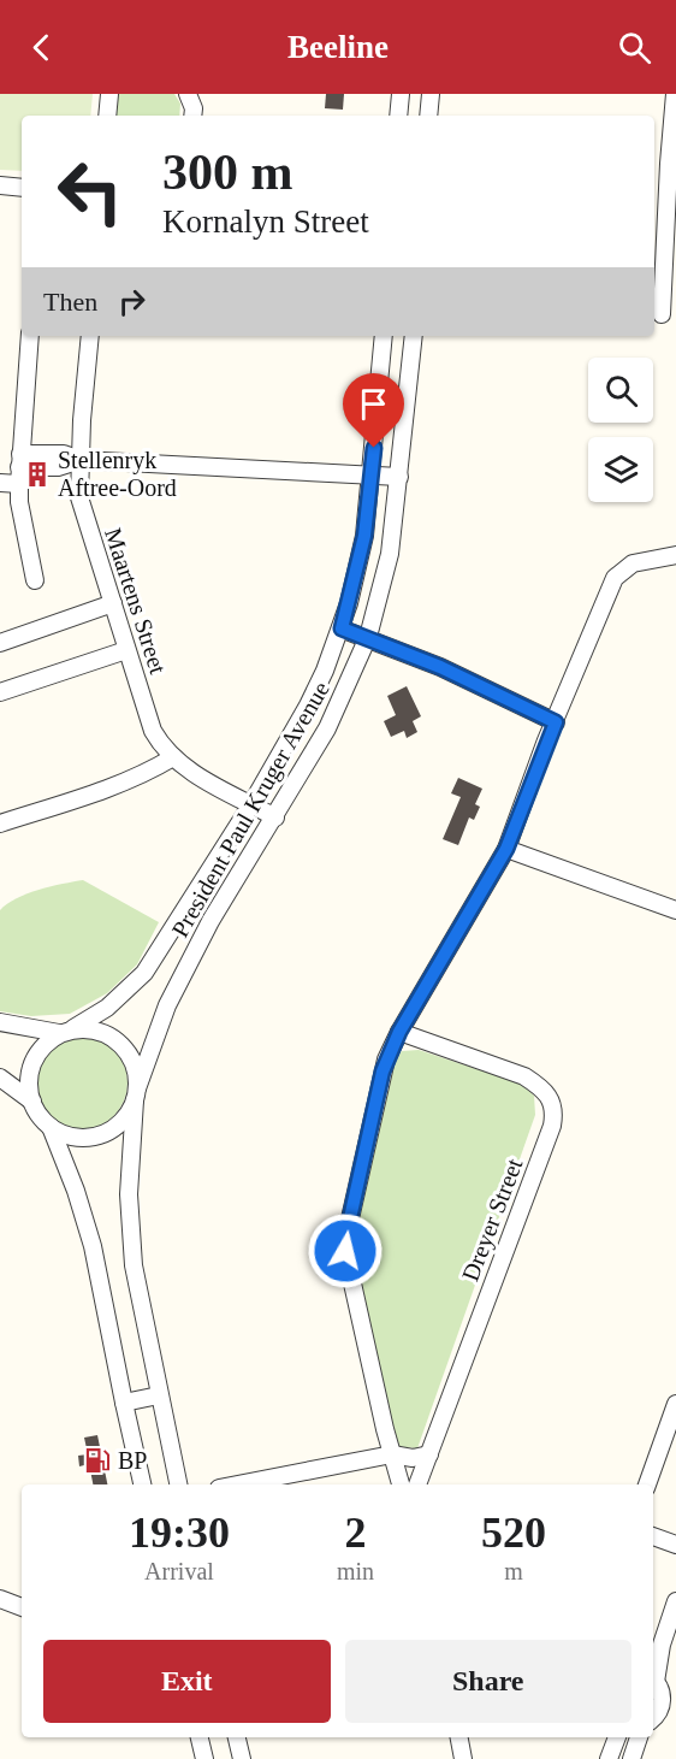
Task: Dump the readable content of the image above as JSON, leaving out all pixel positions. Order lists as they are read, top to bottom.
{
  "streets": {
    "street": ["Maartens Street", "President Paul Kruger Avenue", "Dreyer Street"]
  },
  "crossings": [
    ["Maartens Street", "President Paul Kruger Avenue"]
  ],
  "places": {
    "building": ["Stellenryk Aftree-Oord"],
    "fuel station": ["BP"]
  },
  "page": {
    "header": "Beeline",
    "turn": ["300 m", "Kornalyn Street"],
    "then": "Then",
    "eta": [
      "19:30",
      "Arrival",
      "2",
      "min",
      "520",
      "m"
    ],
    "buttons": ["Exit", "Share"]
  }
}
